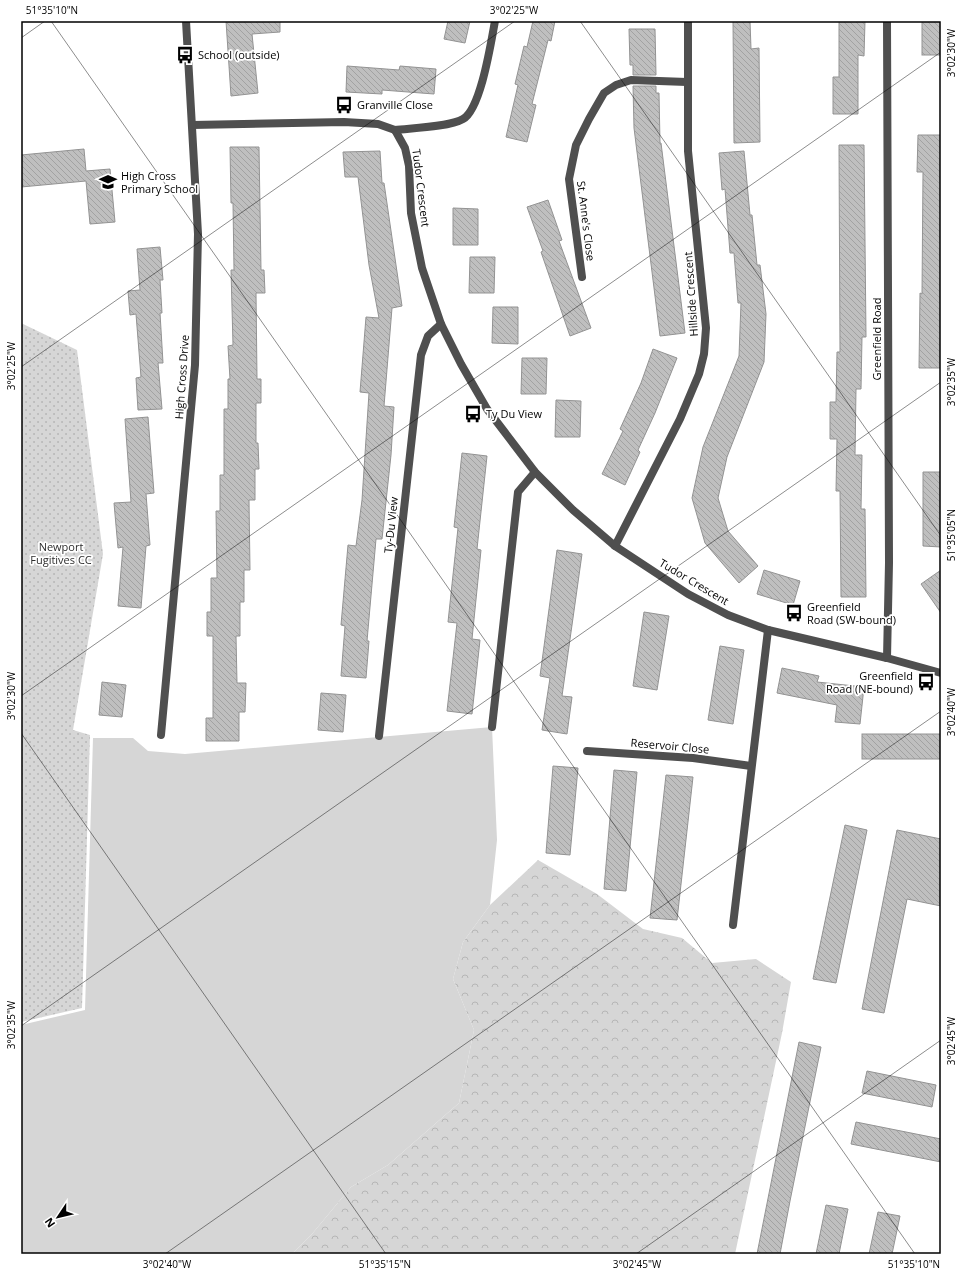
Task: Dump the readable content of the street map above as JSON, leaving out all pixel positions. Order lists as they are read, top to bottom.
{
  "streets": {
    "street": [
      "Tudor Crescent",
      "St. Anne's Close",
      "Hillside Crescent",
      "Greenfield Road",
      "High Cross Drive",
      "Ty-Du View",
      "Reservoir Close"
    ]
  },
  "crossings": [
    ["Tudor Crescent", "Hillside Crescent"],
    ["Tudor Crescent", "Greenfield Road"],
    ["Tudor Crescent", "Ty-Du View"],
    ["St. Anne's Close", "Hillside Crescent"]
  ],
  "parks": ["Newport Fugitives CC"],
  "places": {
    "bus stop": [
      "School (outside)",
      "Granville Close",
      "Ty Du View",
      "Greenfield Road (SW-bound)",
      "Greenfield Road (NE-bound)"
    ],
    "school or university": ["High Cross Primary School"]
  },
  "north": "bottom left",
  "coordinates": [
    "51°35'10\"N",
    "3°02'25\"W",
    "3°02'30\"W",
    "3°02'35\"W",
    "51°35'05\"N",
    "3°02'40\"W",
    "3°02'45\"W",
    "51°35'15\"N"
  ]
}
